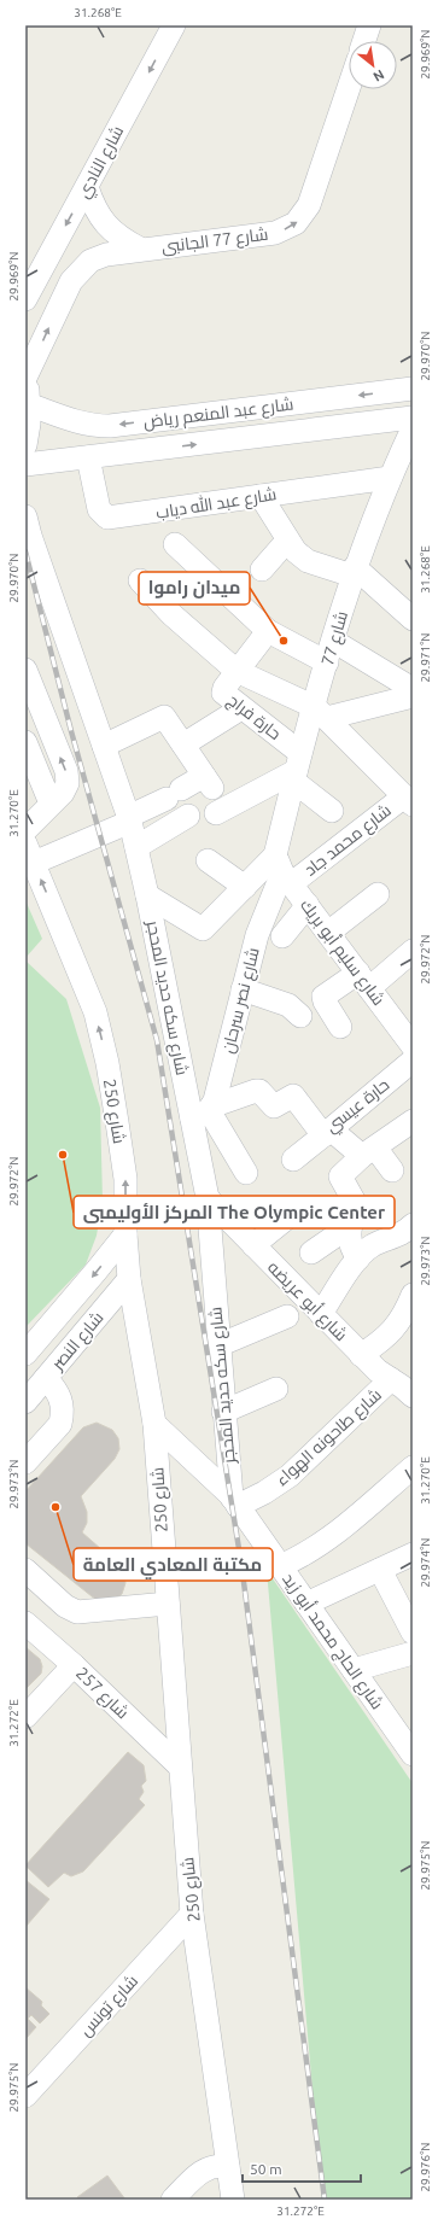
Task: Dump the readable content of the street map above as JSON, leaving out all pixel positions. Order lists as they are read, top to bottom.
{
  "streets": {
    "street": [
      "شارع النادي",
      "شارع 77 الجانبى",
      "شارع عبد المنعم رياض",
      "شارع عبد الله دياب",
      "شارع 77",
      "حارة فراج",
      "شارع محمد جاد",
      "شارع سليم أبو بريك",
      "شارع سكه حديد المحجر",
      "شارع نصر سرحان",
      "حارة عيسي",
      "شارع 250",
      "شارع أبو عريضه",
      "شارع النصر",
      "شارع طاحونه الهواء",
      "شارع الحاج محمد أبو زيد",
      "شارع 257",
      "شارع تونس"
    ]
  },
  "crossings": [
    ["شارع عبد المنعم رياض", "شارع عبد الله دياب"],
    ["شارع عبد الله دياب", "شارع 77"],
    ["شارع 77", "حارة فراج"],
    ["شارع 77", "شارع محمد جاد"],
    ["شارع 77", "شارع سليم أبو بريك"],
    ["شارع 77", "شارع نصر سرحان"],
    ["شارع محمد جاد", "شارع سليم أبو بريك"],
    ["شارع محمد جاد", "شارع سكه حديد المحجر"],
    ["شارع محمد جاد", "شارع نصر سرحان"],
    ["شارع سليم أبو بريك", "شارع نصر سرحان"],
    ["شارع سكه حديد المحجر", "شارع نصر سرحان"],
    ["شارع سكه حديد المحجر", "حارة عيسي"],
    ["شارع سكه حديد المحجر", "شارع أبو عريضه"],
    ["شارع سكه حديد المحجر", "شارع طاحونه الهواء"],
    ["شارع سكه حديد المحجر", "شارع الحاج محمد أبو زيد"],
    ["شارع نصر سرحان", "حارة عيسي"],
    ["شارع 250", "شارع النصر"],
    ["شارع 250", "شارع الحاج محمد أبو زيد"],
    ["شارع 250", "شارع 257"],
    ["شارع 250", "شارع تونس"],
    ["شارع أبو عريضه", "شارع طاحونه الهواء"],
    ["شارع طاحونه الهواء", "شارع الحاج محمد أبو زيد"]
  ],
  "one_way": ["شارع النادي", "شارع 77 الجانبى"],
  "places": ["ميدان راموا", "المركز الأوليمبى The Olympic Center", "مكتبة المعادي العامة"],
  "scale_bar": "50 m",
  "north": "bottom right",
  "coordinates": [
    "31.268°E",
    "29.969°N",
    "29.970°N",
    "29.971°N",
    "31.270°E",
    "29.972°N",
    "29.973°N",
    "29.974°N",
    "31.272°E",
    "29.975°N",
    "29.976°N"
  ]
}
